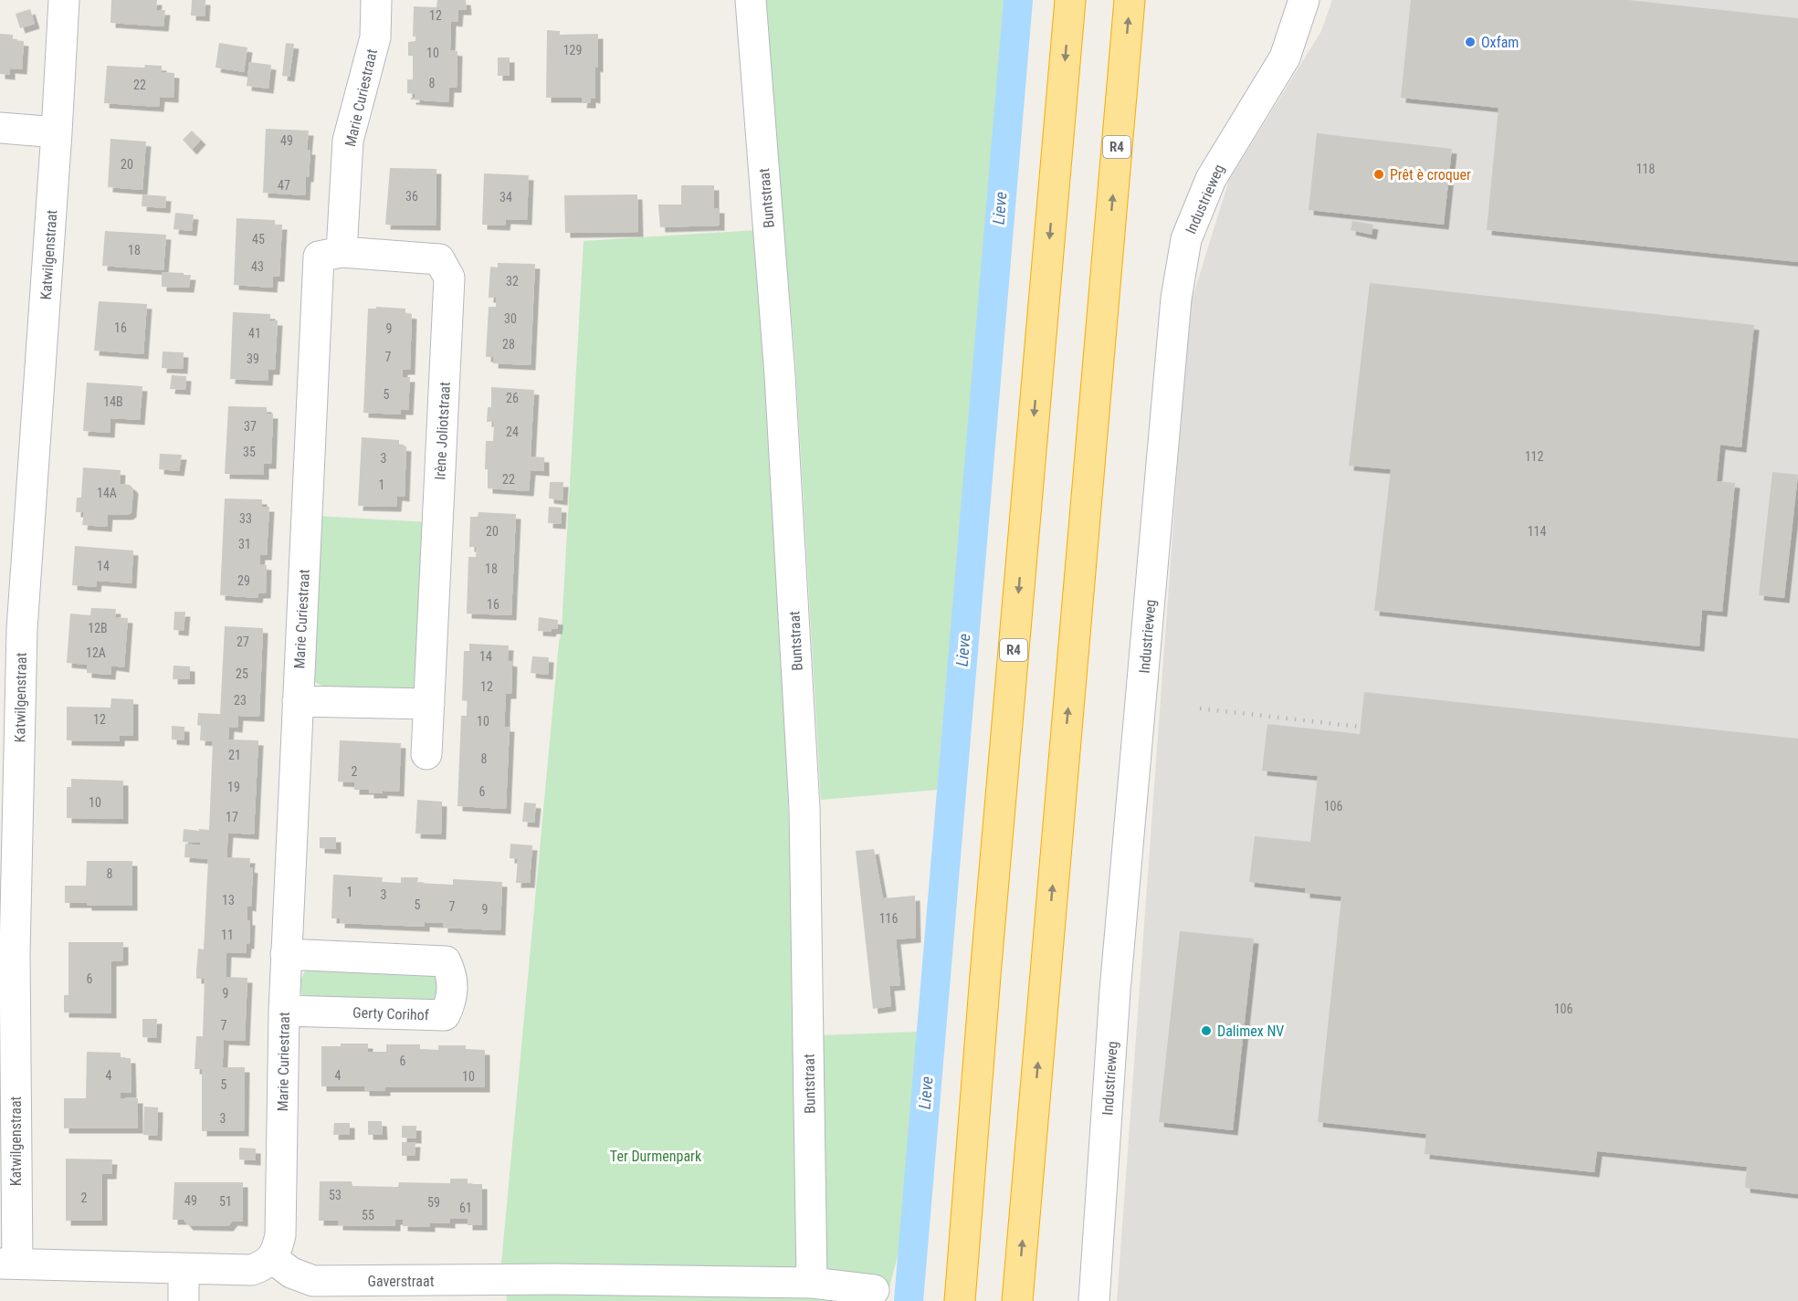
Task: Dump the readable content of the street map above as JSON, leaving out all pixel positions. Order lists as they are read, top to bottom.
{
  "streets": {
    "highway": ["R4"],
    "street": [
      "Marie Curiestraat",
      "Buntstraat",
      "Industrieweg",
      "Katwilgenstraat",
      "Irène Joliotstraat",
      "Gerty Corihof",
      "Gaverstraat"
    ]
  },
  "crossings": [
    ["Marie Curiestraat", "Irène Joliotstraat"],
    ["Marie Curiestraat", "Gerty Corihof"],
    ["Marie Curiestraat", "Gaverstraat"],
    ["Buntstraat", "Gaverstraat"]
  ],
  "water": ["Lieve"],
  "parks": ["Ter Durmenpark"],
  "places": ["Oxfam", "Prêt è croquer", "Dalimex NV"],
  "house_numbers": [
    "12",
    "129",
    "10",
    "8",
    "22",
    "49",
    "20",
    "118",
    "47",
    "36",
    "34",
    "45",
    "18",
    "43",
    "32",
    "30",
    "16",
    "9",
    "41",
    "28",
    "7",
    "39",
    "5",
    "26",
    "14B",
    "37",
    "24",
    "35",
    "112",
    "3",
    "22",
    "1",
    "14A",
    "33",
    "20",
    "114",
    "31",
    "14",
    "18",
    "29",
    "16",
    "12B",
    "27",
    "12A",
    "14",
    "25",
    "12",
    "23",
    "12",
    "10",
    "21",
    "8",
    "2",
    "19",
    "6",
    "10",
    "106",
    "17",
    "8",
    "1",
    "3",
    "13",
    "5",
    "7",
    "9",
    "116",
    "11",
    "6",
    "9",
    "106",
    "7",
    "6",
    "4",
    "4",
    "10",
    "5",
    "3",
    "53",
    "2",
    "49",
    "51",
    "59",
    "61",
    "55"
  ]
}
